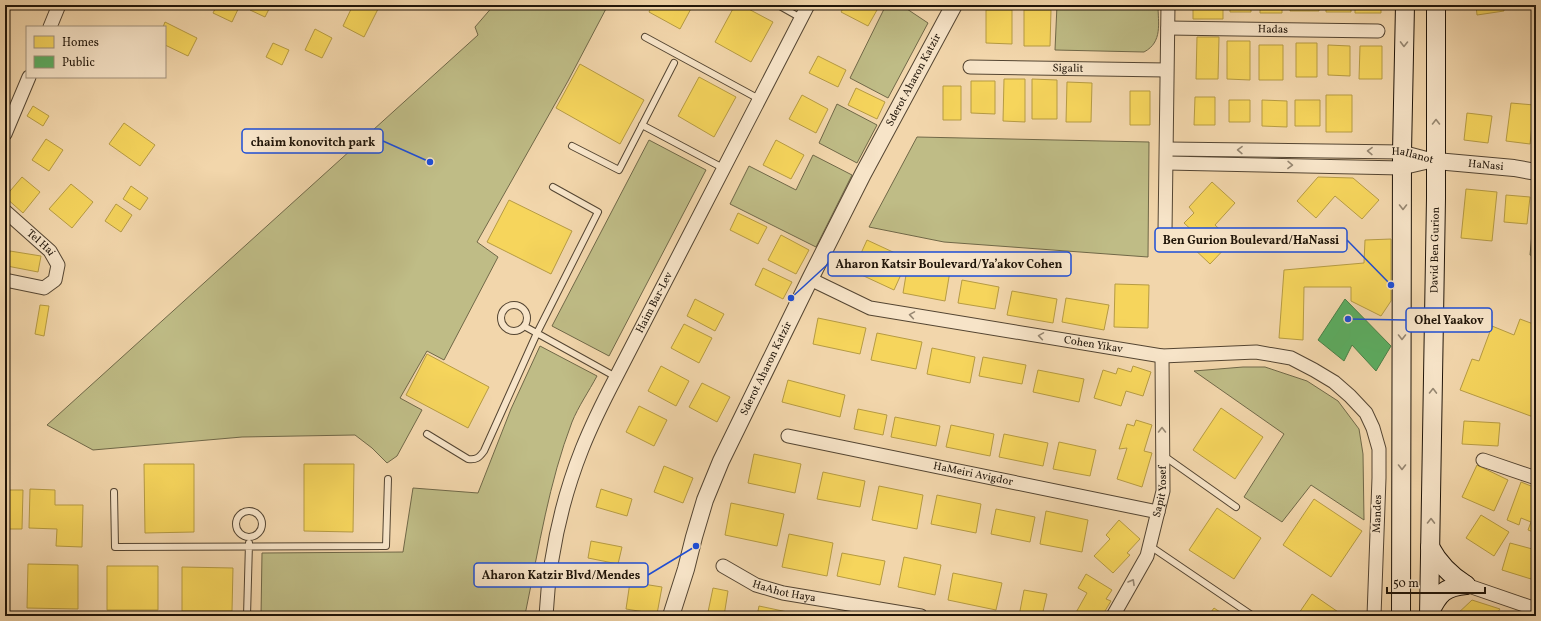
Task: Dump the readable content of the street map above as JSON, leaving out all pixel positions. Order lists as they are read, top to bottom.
{
  "streets": {
    "main road": ["David Ben Gurion"],
    "street": [
      "Hadas",
      "Sigalit",
      "Sderot Aharon Katzir",
      "HaIlanot",
      "HaNasi",
      "Tel Hai",
      "Haim Bar-Lev",
      "Cohen Yikav",
      "HaMeiri Avigdor",
      "Sapit Yosef",
      "Mandes",
      "HaAhot Haya"
    ]
  },
  "crossings": [
    ["Sderot Aharon Katzir", "Cohen Yikav"],
    ["HaIlanot", "HaNasi"],
    ["HaIlanot", "David Ben Gurion"],
    ["HaNasi", "David Ben Gurion"],
    ["Cohen Yikav", "Sapit Yosef"],
    ["Cohen Yikav", "Mandes"],
    ["HaMeiri Avigdor", "Sapit Yosef"]
  ],
  "one_way": ["Cohen Yikav", "Sapit Yosef"],
  "places": [
    "chaim konovitch park",
    "Ben Gurion Boulevard/HaNassi",
    "Aharon Katsir Boulevard/Ya’akov Cohen",
    "Ohel Yaakov",
    "Aharon Katzir Blvd/Mendes"
  ],
  "legend": ["Homes", "Public"],
  "scale_bar": "50 m"
}
